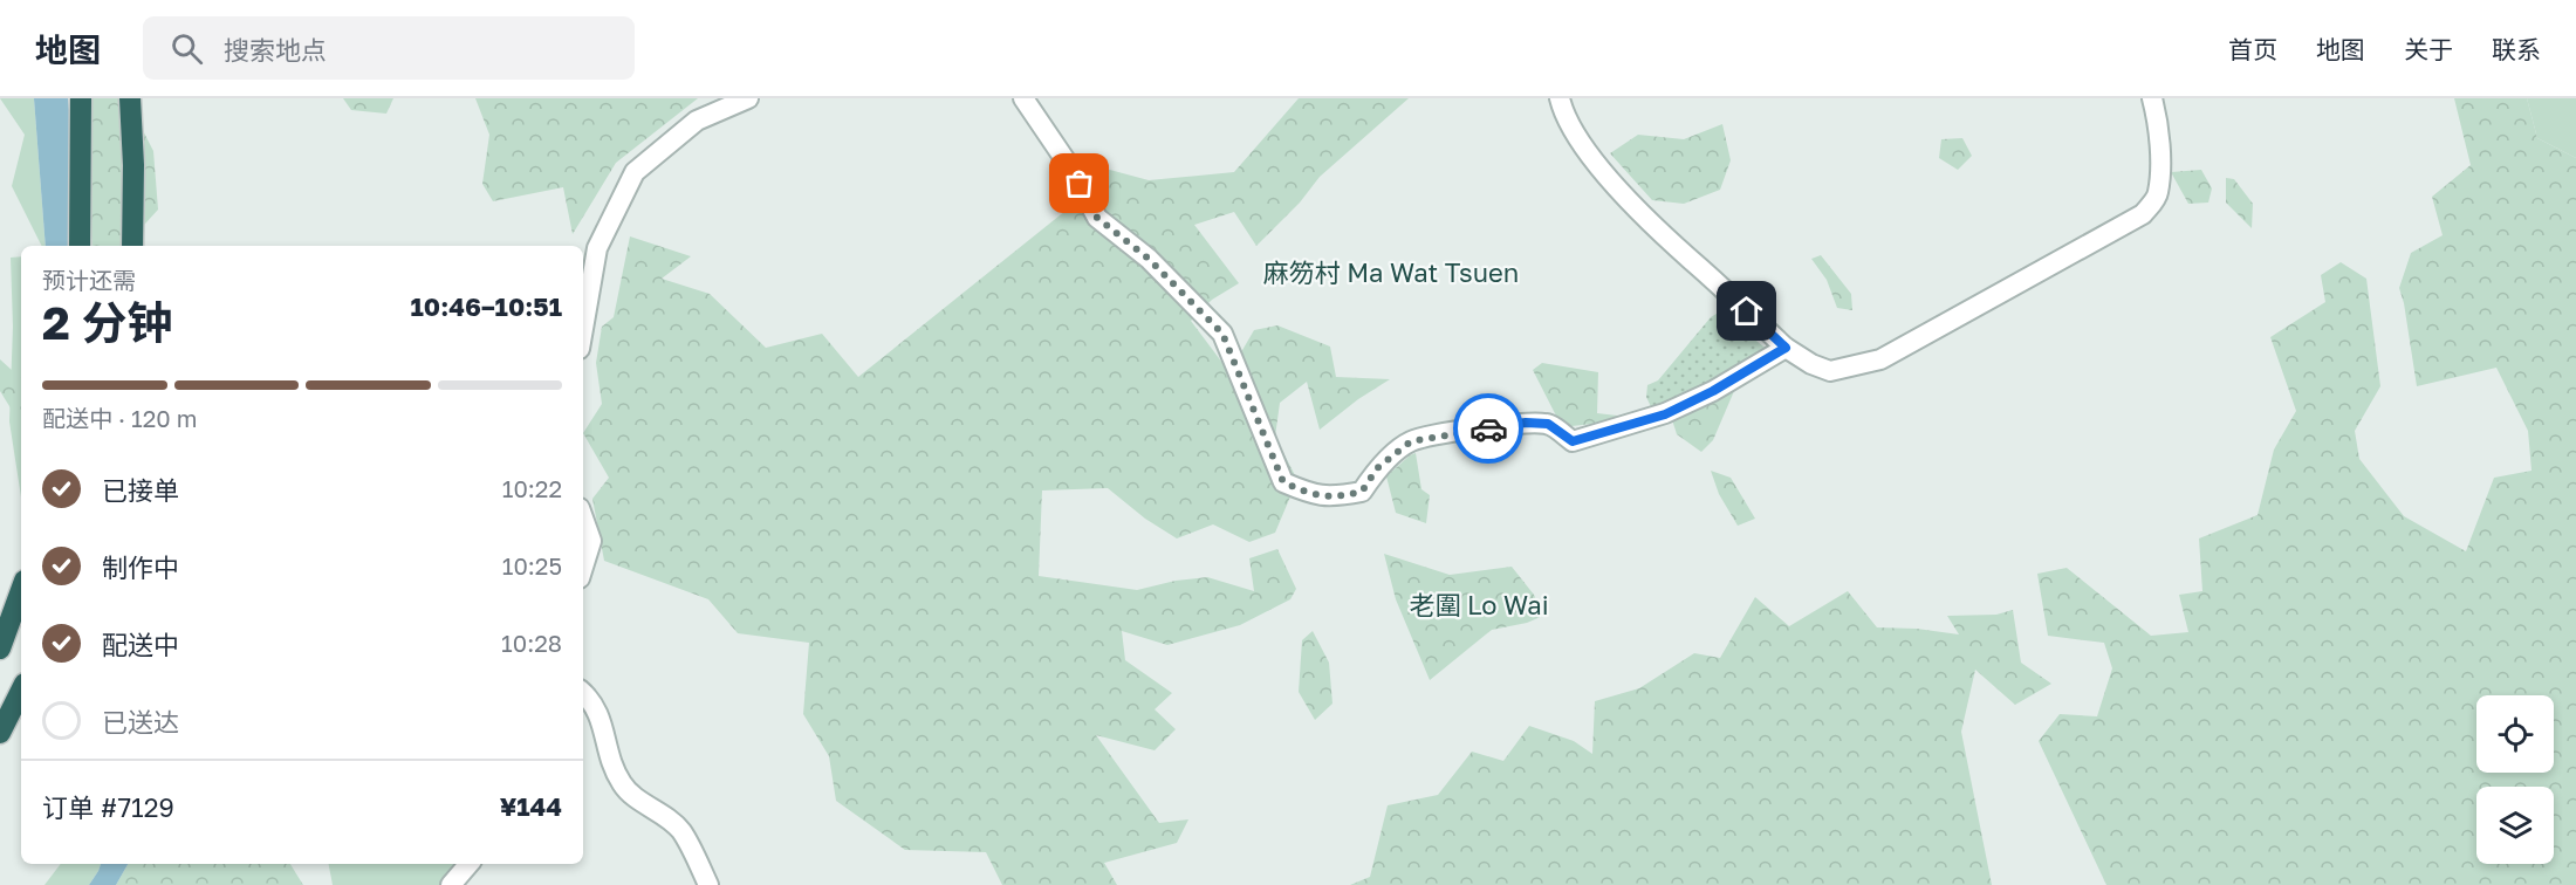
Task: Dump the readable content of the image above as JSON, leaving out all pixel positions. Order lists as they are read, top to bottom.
{
  "districts": ["麻笏村 Ma Wat Tsuen", "老圍 Lo Wai"],
  "page": {
    "header": "地图",
    "search": "搜索地点",
    "nav": [
      "首页",
      "地图",
      "关于",
      "联系"
    ],
    "heading": ["2 分钟", "预计还需", "10:46–10:51"],
    "panel": ["订单 #7129", "¥144"],
    "bar": "配送中 · 120 m",
    "list": [
      ["已接单", "10:22"],
      ["制作中", "10:25"],
      ["配送中", "10:28"],
      "已送达"
    ]
  }
}
